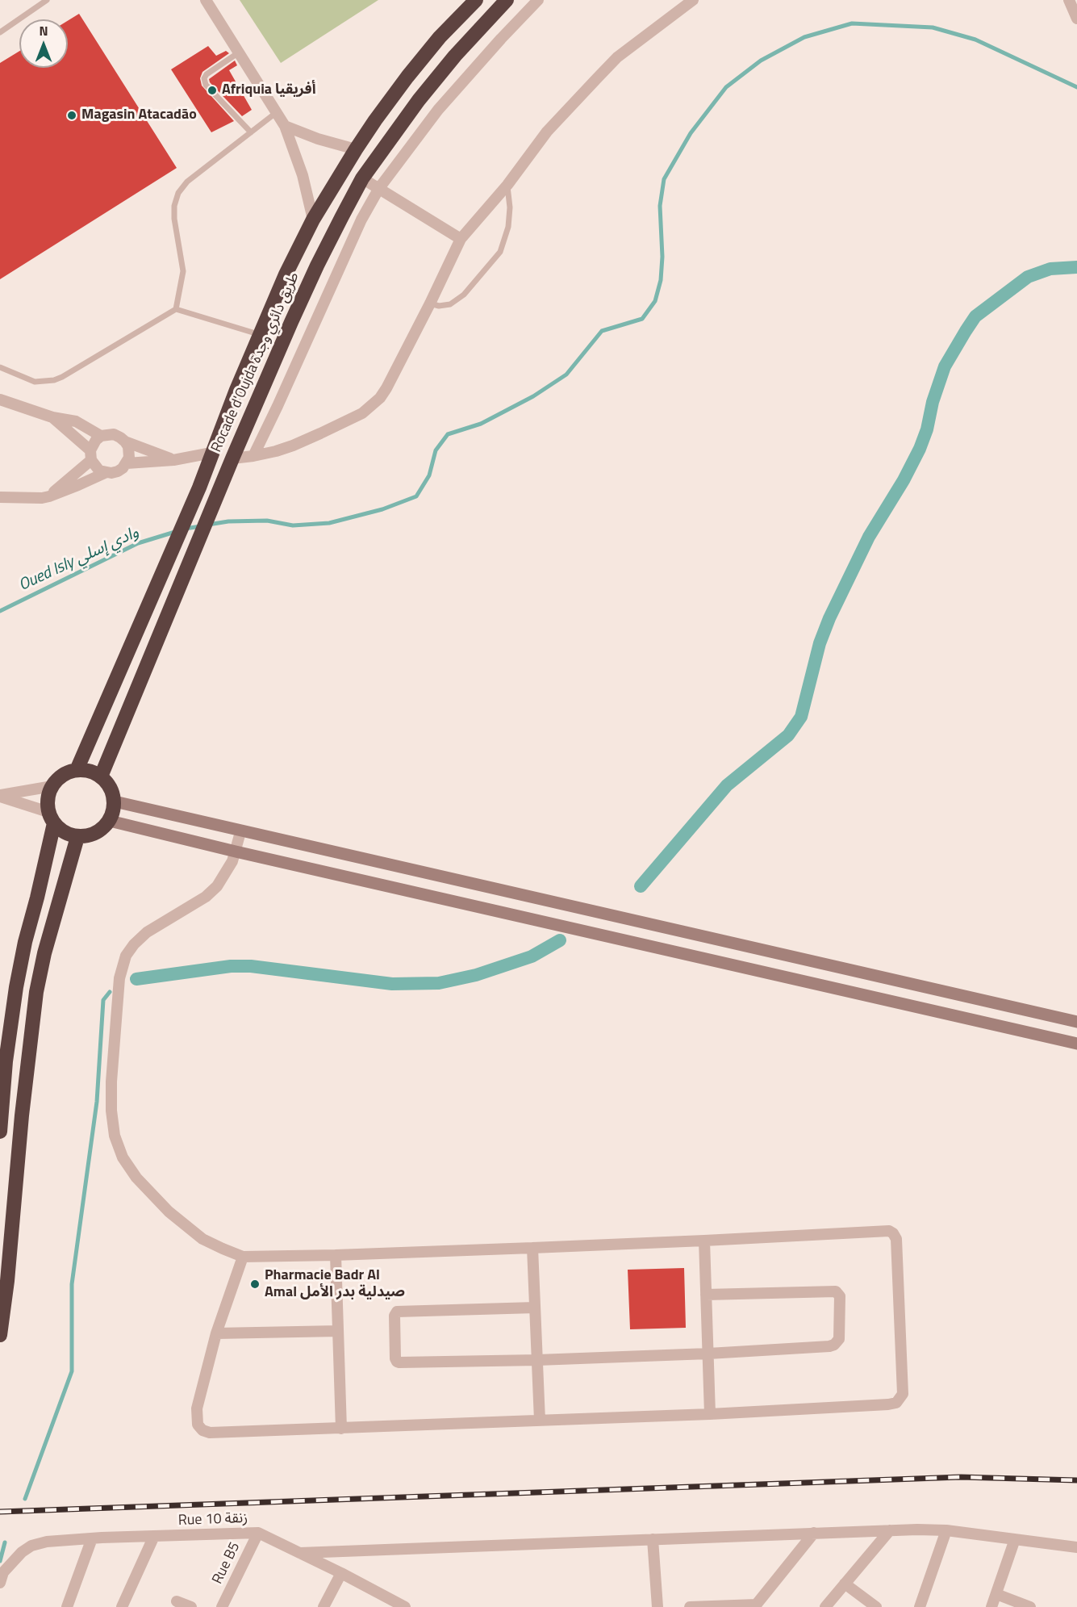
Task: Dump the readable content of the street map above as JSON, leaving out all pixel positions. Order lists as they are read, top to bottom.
{
  "streets": {
    "highway": ["Rocade d'Oujda طريق دائري وجدة"],
    "street": ["Rue 10 زنقة", "Rue B5"]
  },
  "crossings": [
    ["Rue 10 زنقة", "Rue B5"]
  ],
  "water": ["Oued Isly وادي إسلي"],
  "places": ["Afriquia أفريقيا", "Magasin Atacadão", "Pharmacie Badr Al Amal صيدلية بدر الأمل"],
  "north": "top"
}
